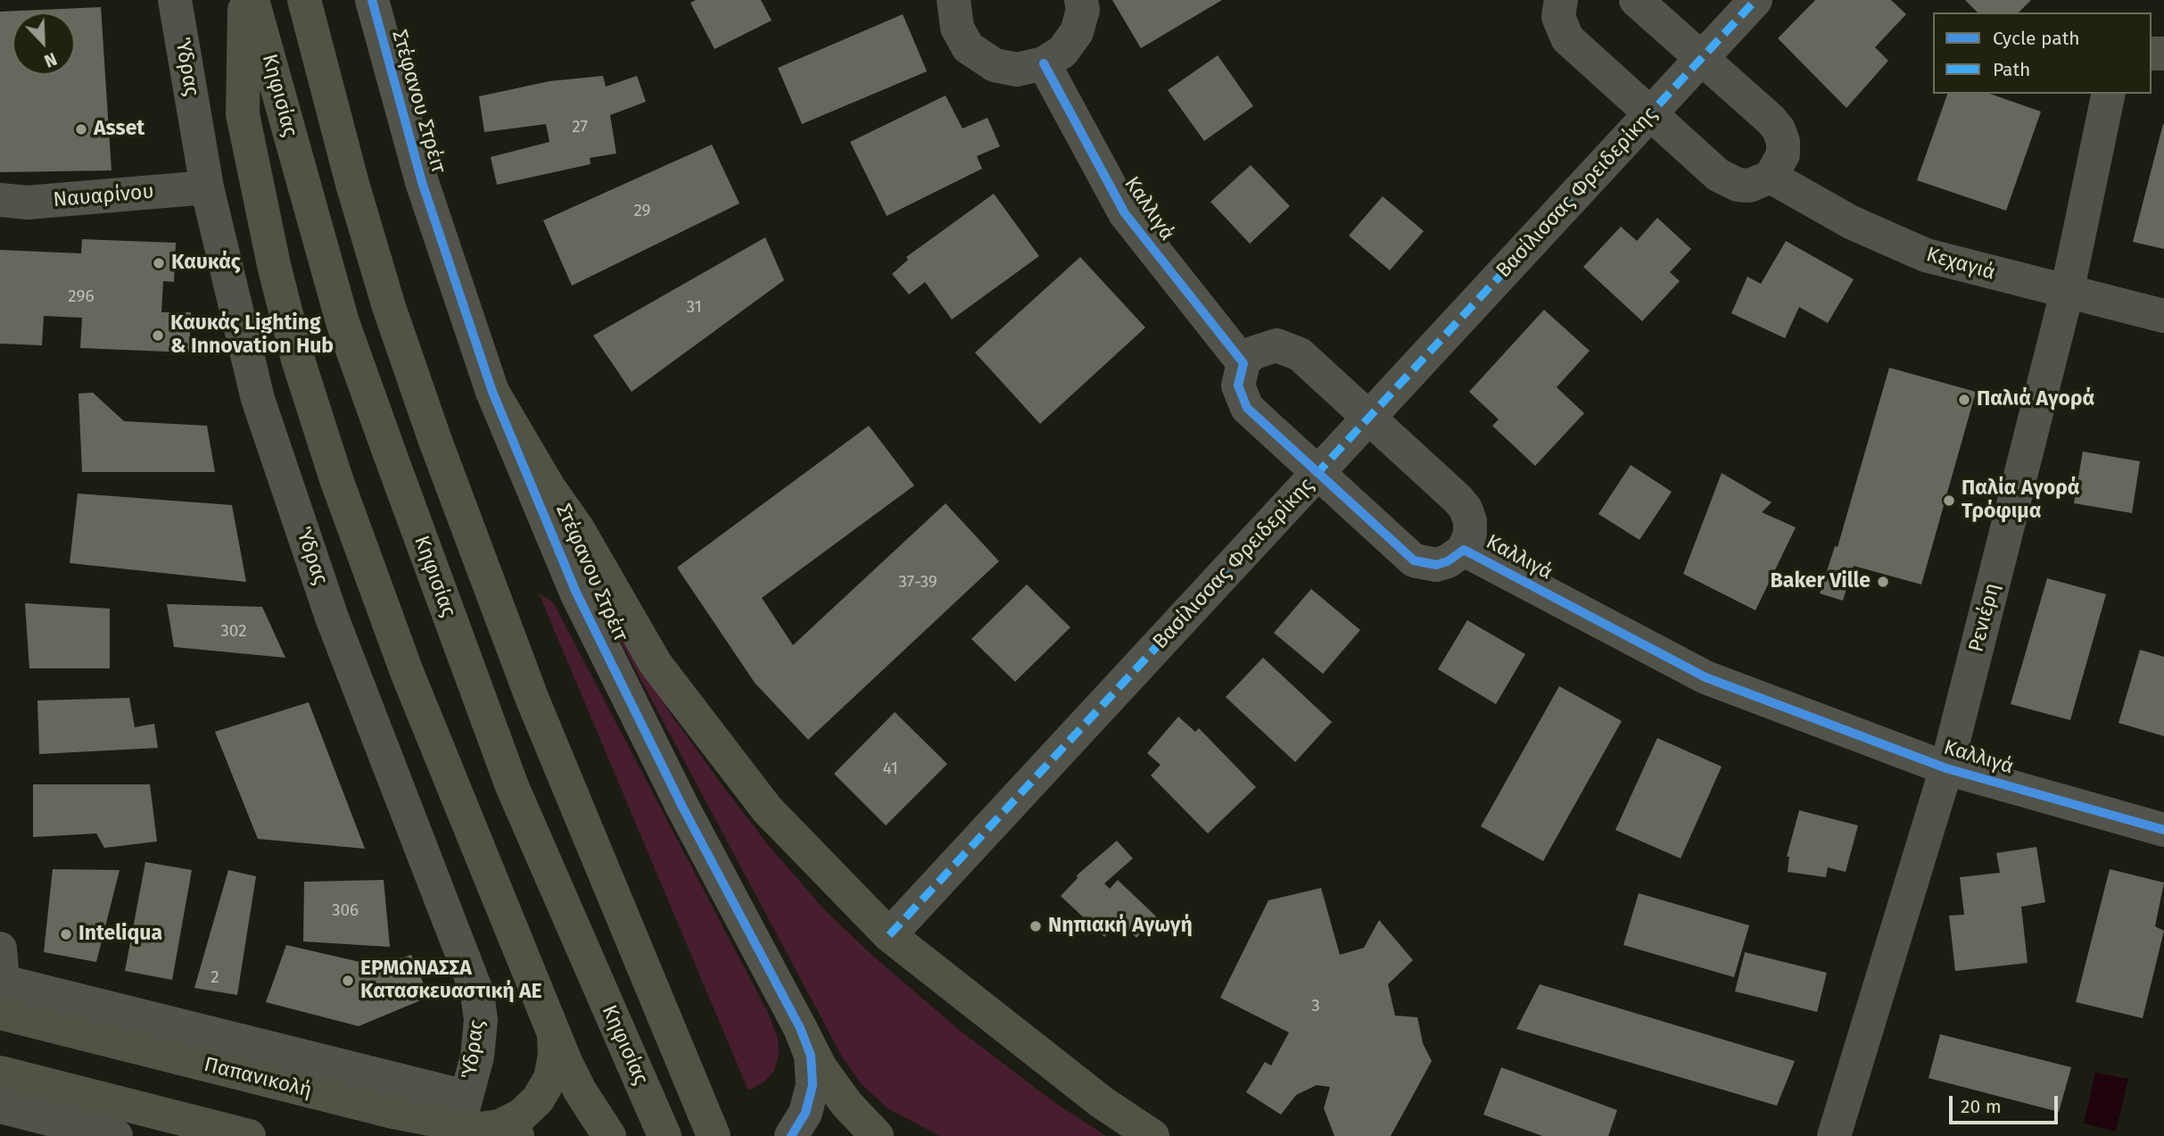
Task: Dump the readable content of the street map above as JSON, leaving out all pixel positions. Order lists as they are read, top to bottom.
{
  "streets": {
    "main road": ["Κηφισίας", "Παπανικολή"],
    "street": [
      "Ύδρας",
      "Στέφανου Στρέιτ",
      "Βασίλισσας Φρειδερίκης",
      "Ναυαρίνου",
      "Καλλιγά",
      "Κεχαγιά",
      "Ρενιέρη"
    ]
  },
  "crossings": [
    ["Ύδρας", "Ναυαρίνου"],
    ["Ύδρας", "Παπανικολή"],
    ["Βασίλισσας Φρειδερίκης", "Καλλιγά"],
    ["Καλλιγά", "Ρενιέρη"],
    ["Κεχαγιά", "Ρενιέρη"]
  ],
  "places": [
    "Asset",
    "Καυκάς",
    "Καυκάς Lighting & Innovation Hub",
    "Παλιά Αγορά",
    "Παλία Αγορά Τρόφιμα",
    "Baker Ville",
    "Νηπιακή Αγωγή",
    "Inteliqua",
    "ΕΡΜΩΝΑΣΣΑ Κατασκευαστική ΑΕ"
  ],
  "house_numbers": [
    "27",
    "29",
    "296",
    "31",
    "37-39",
    "302",
    "41",
    "306",
    "2",
    "3"
  ],
  "legend": ["Cycle path", "Path"],
  "scale_bar": "20 m",
  "north": "bottom right"
}
